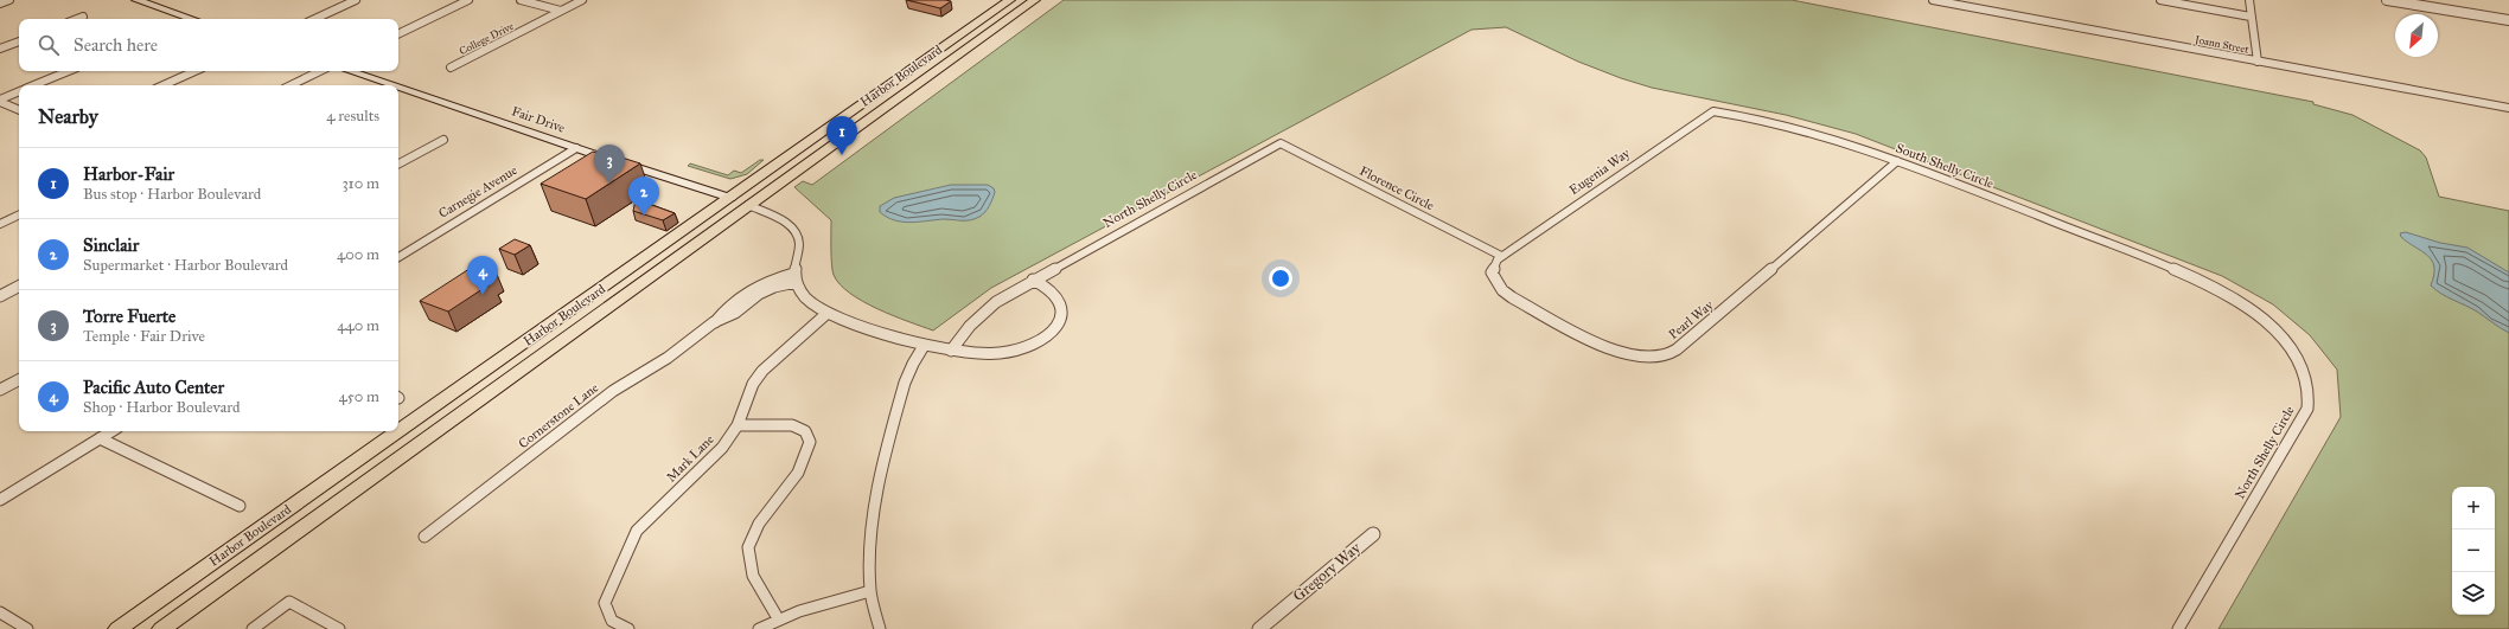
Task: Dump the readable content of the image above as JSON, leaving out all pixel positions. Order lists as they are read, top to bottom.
{
  "streets": {
    "main road": ["Harbor Boulevard", "Fair Drive"],
    "street": [
      "College Drive",
      "Joann Street",
      "South Shelly Circle",
      "Eugenia Way",
      "Florence Circle",
      "Carnegie Avenue",
      "North Shelly Circle",
      "Pearl Way",
      "Cornerstone Lane",
      "Mark Lane",
      "Gregory Way"
    ]
  },
  "crossings": [
    ["Harbor Boulevard", "Fair Drive"],
    ["Fair Drive", "Carnegie Avenue"],
    ["South Shelly Circle", "Eugenia Way"],
    ["South Shelly Circle", "North Shelly Circle"],
    ["South Shelly Circle", "Pearl Way"],
    ["Eugenia Way", "Florence Circle"],
    ["Eugenia Way", "Pearl Way"],
    ["Florence Circle", "North Shelly Circle"],
    ["Florence Circle", "Pearl Way"]
  ],
  "north": "bottom left",
  "page": {
    "search": "Search here",
    "heading": ["Nearby", "4 results"],
    "pins": [
      "1",
      "3",
      "2",
      "4"
    ],
    "list": [
      {
        "mark": "1",
        "name": "Harbor-Fair",
        "note": "Bus stop · Harbor Boulevard",
        "value": "310 m"
      },
      {
        "mark": "2",
        "name": "Sinclair",
        "note": "Supermarket · Harbor Boulevard",
        "value": "400 m"
      },
      {
        "mark": "3",
        "name": "Torre Fuerte",
        "note": "Temple · Fair Drive",
        "value": "440 m"
      },
      {
        "mark": "4",
        "name": "Pacific Auto Center",
        "note": "Shop · Harbor Boulevard",
        "value": "450 m"
      }
    ],
    "map_buttons": ["+", "−"]
  }
}
